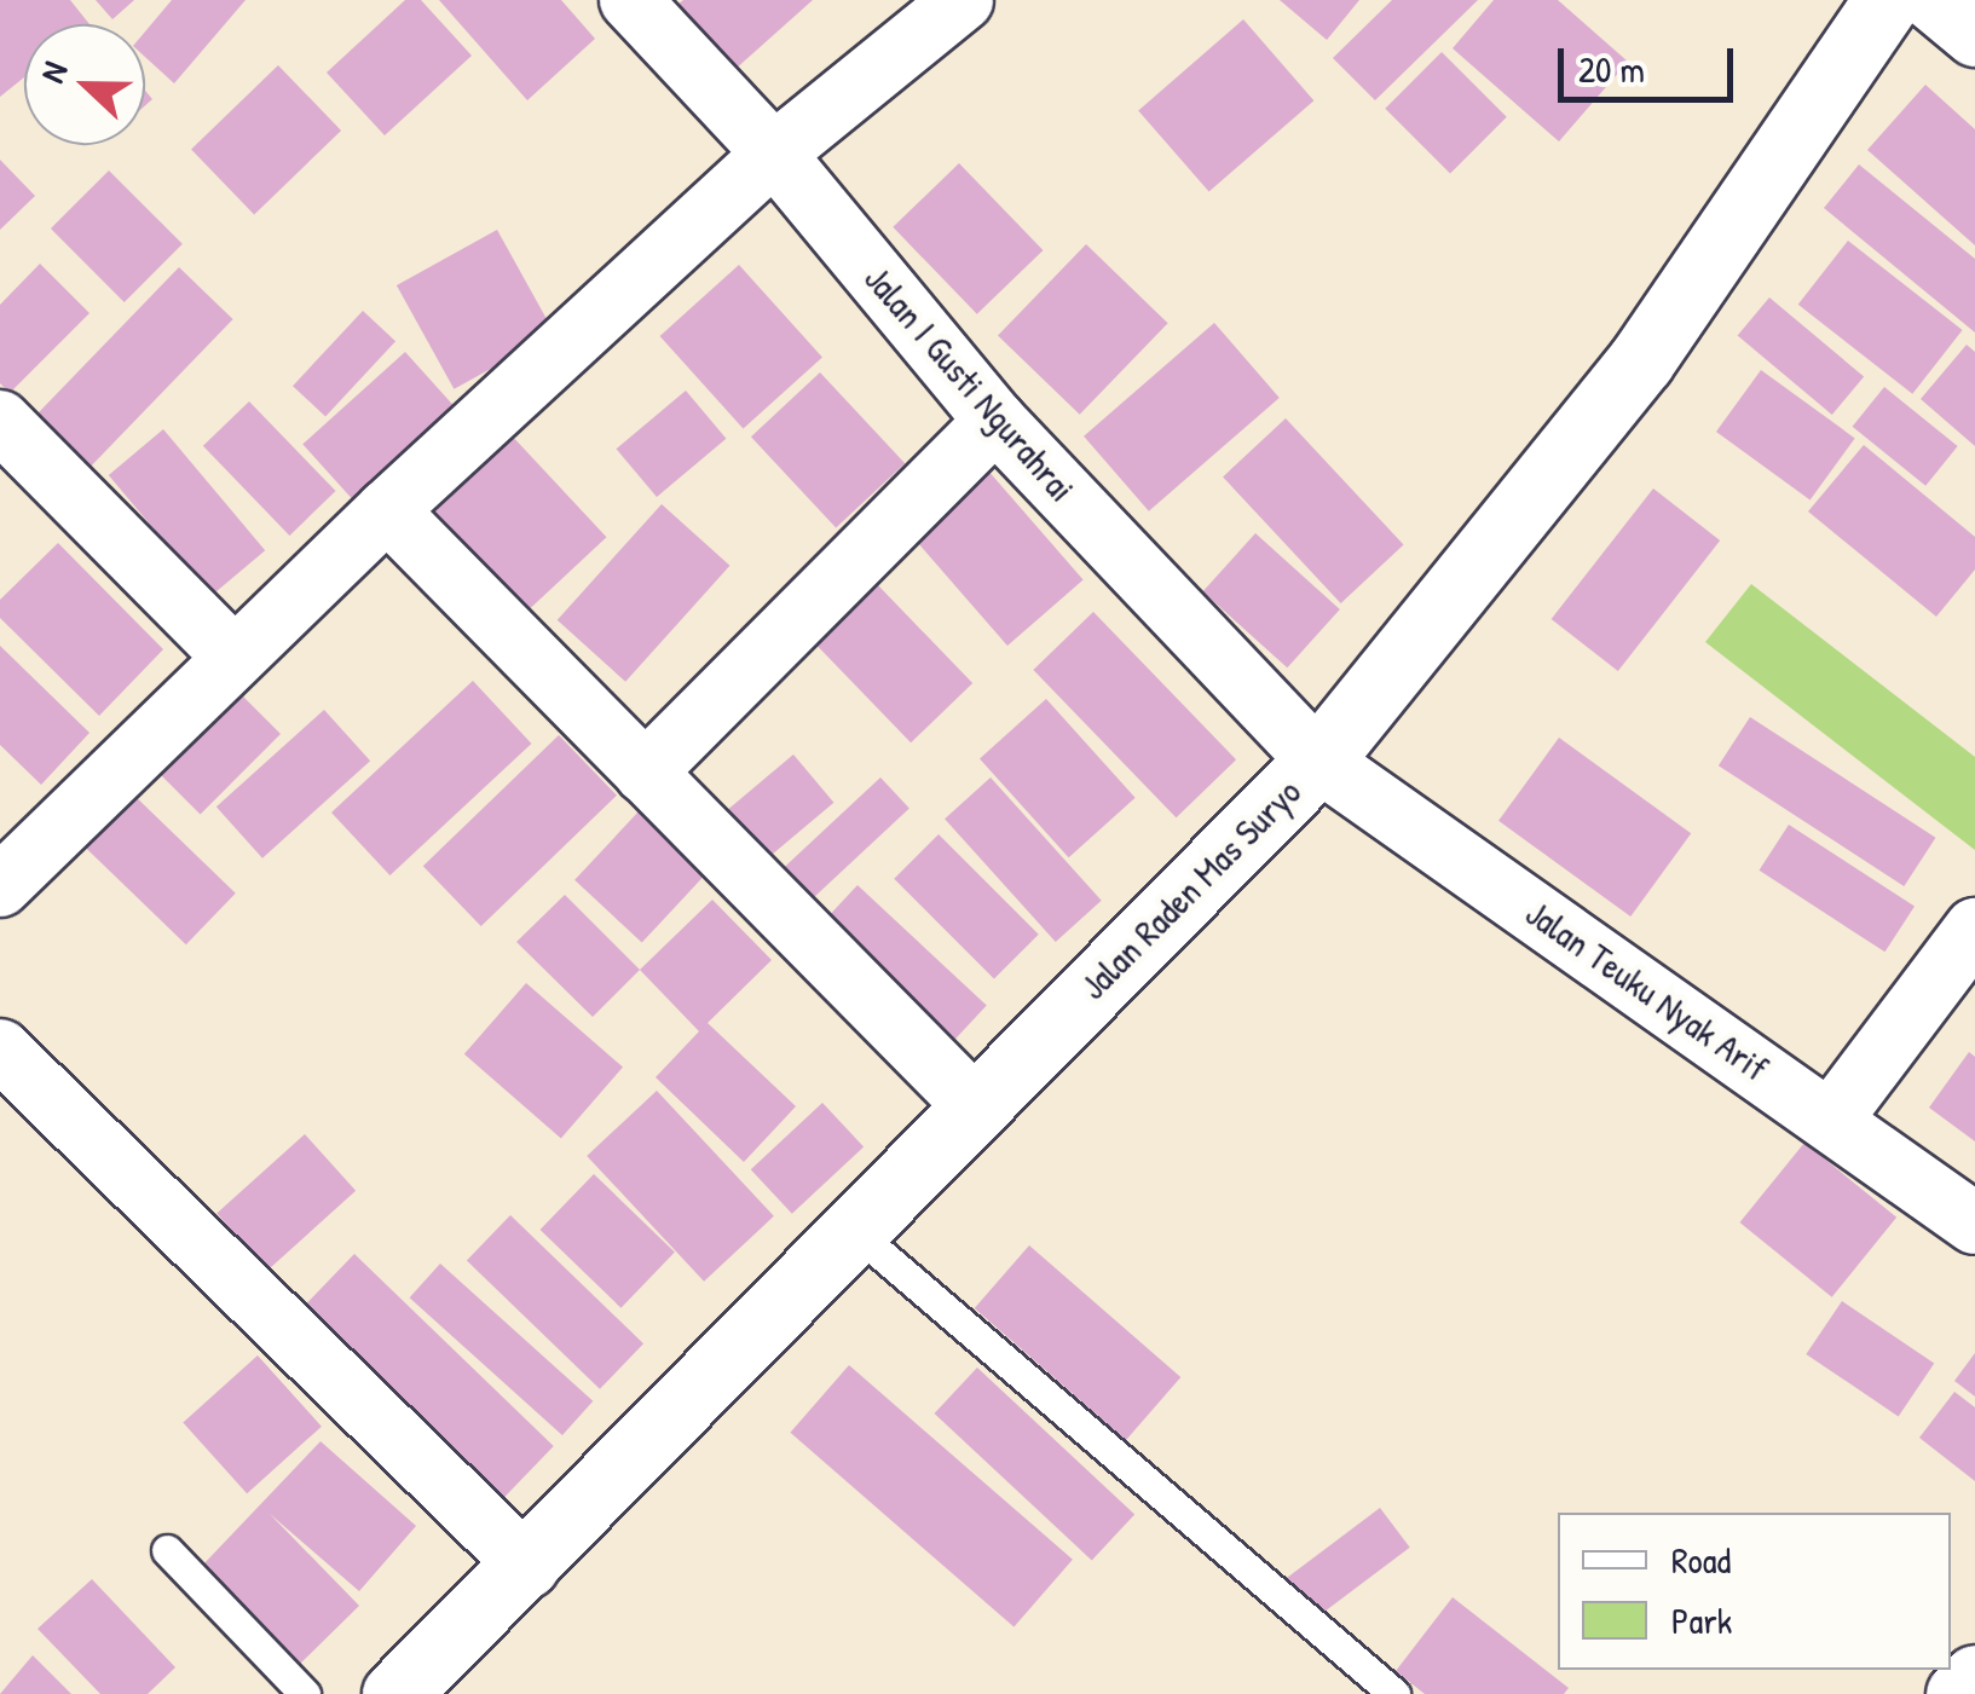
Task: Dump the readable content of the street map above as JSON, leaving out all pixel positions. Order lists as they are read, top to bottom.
{
  "streets": {
    "street": ["Jalan I Gusti Ngurahrai", "Jalan Raden Mas Suryo", "Jalan Teuku Nyak Arif"]
  },
  "crossings": [
    ["Jalan I Gusti Ngurahrai", "Jalan Raden Mas Suryo"],
    ["Jalan I Gusti Ngurahrai", "Jalan Teuku Nyak Arif"],
    ["Jalan Raden Mas Suryo", "Jalan Teuku Nyak Arif"]
  ],
  "legend": ["Road", "Park"],
  "scale_bar": "20 m",
  "north": "left"
}
